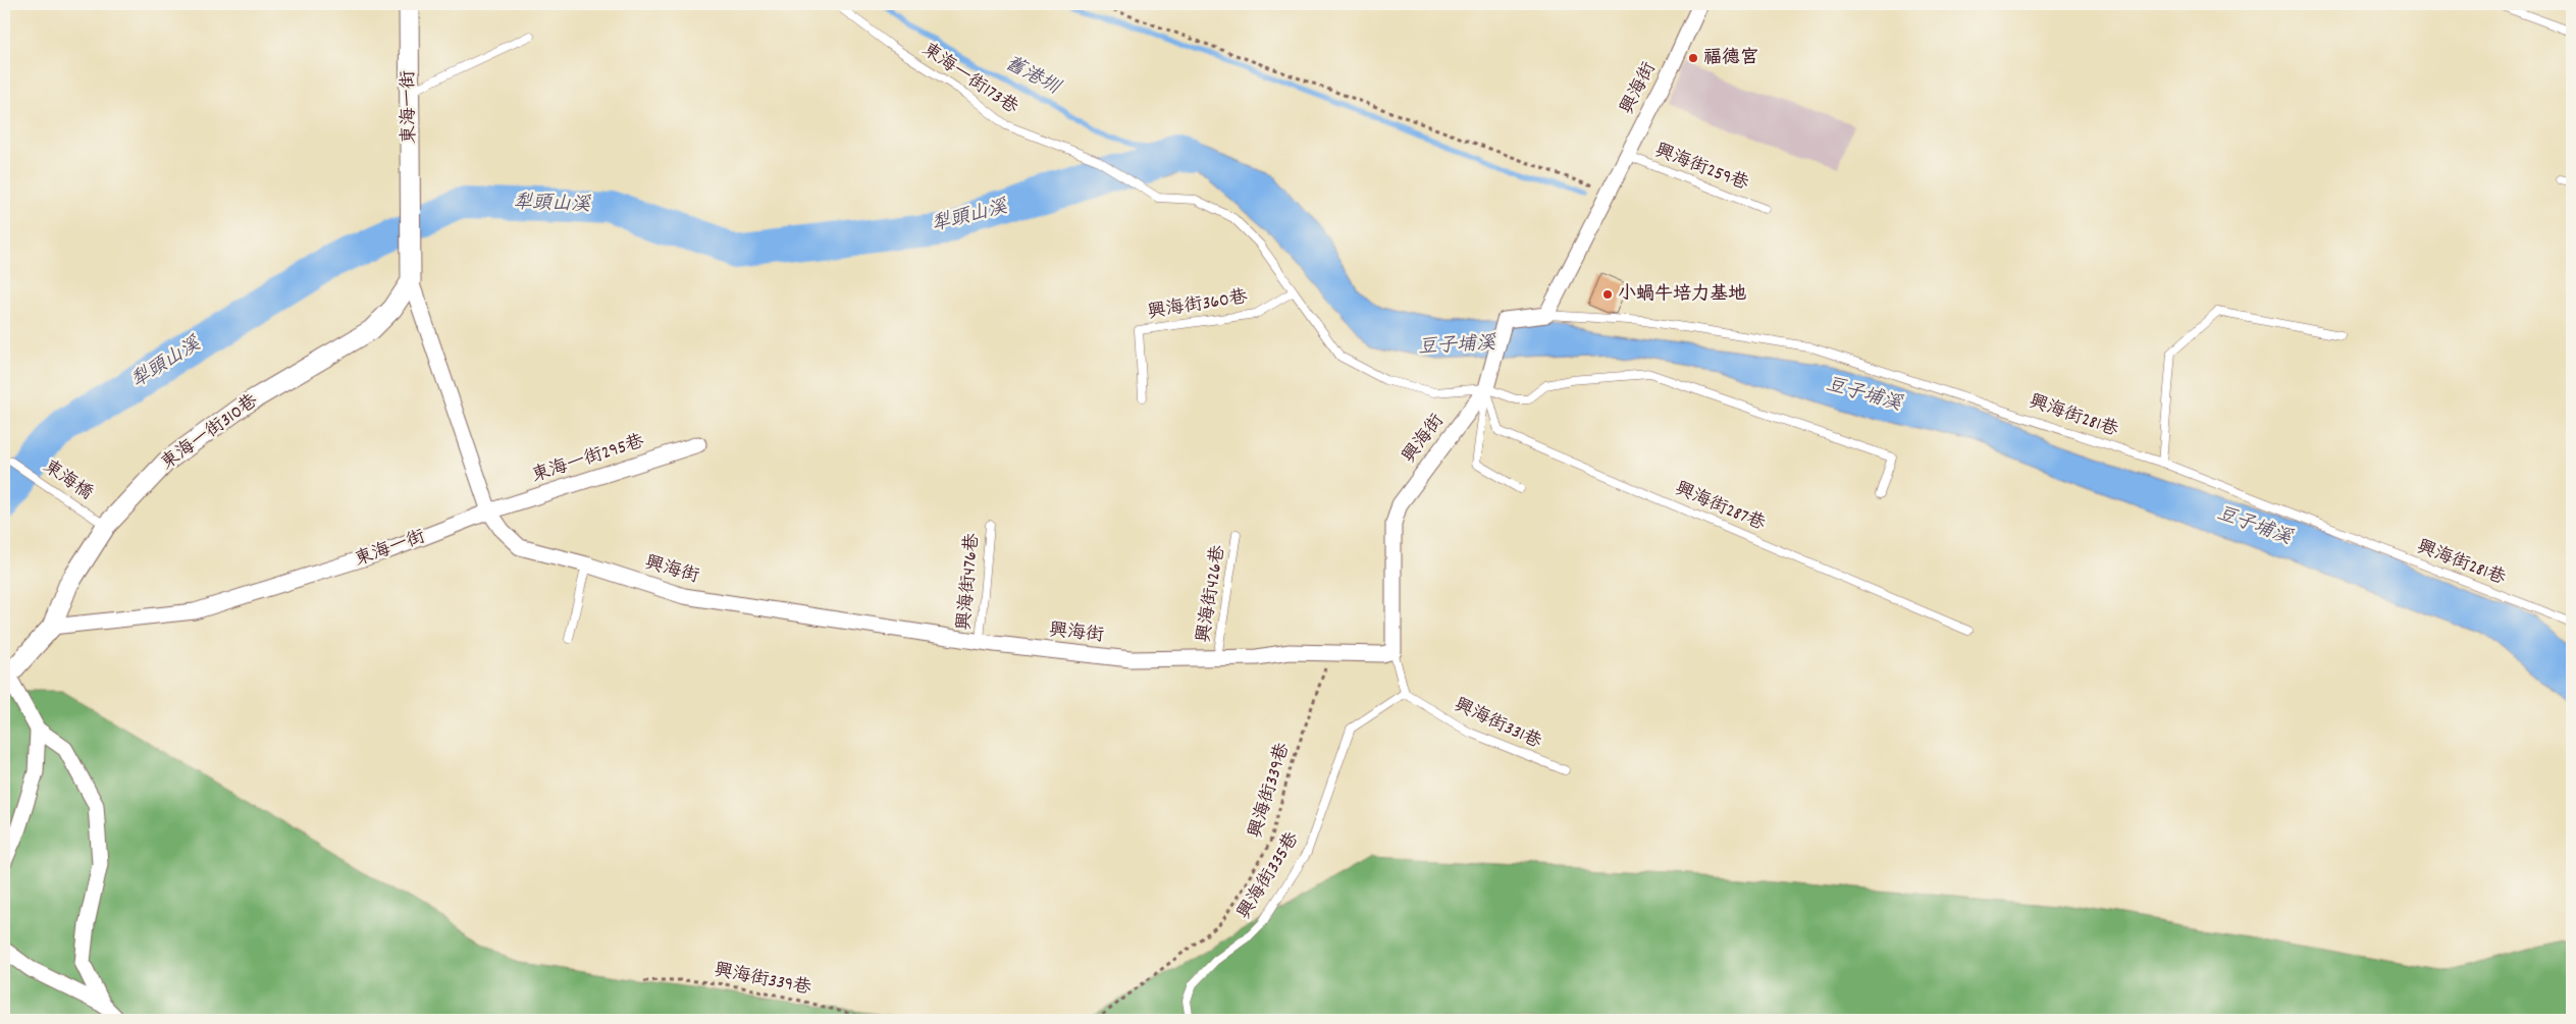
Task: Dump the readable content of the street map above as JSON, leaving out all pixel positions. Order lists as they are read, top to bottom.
{
  "streets": {
    "street": [
      "興海街",
      "東海一街",
      "東海一街310巷",
      "東海一街295巷"
    ],
    "lane": [
      "東海一街173巷",
      "興海街259巷",
      "興海街360巷",
      "興海街281巷",
      "東海橋",
      "興海街287巷",
      "興海街476巷",
      "興海街426巷",
      "興海街331巷",
      "興海街335巷"
    ],
    "path": ["興海街339巷"]
  },
  "crossings": [
    ["東海一街173巷", "興海街360巷"],
    ["興海街", "東海一街"],
    ["興海街", "興海街259巷"],
    ["興海街", "興海街281巷"],
    ["興海街", "東海一街295巷"],
    ["興海街", "興海街287巷"],
    ["興海街", "興海街476巷"],
    ["興海街", "興海街426巷"],
    ["興海街", "興海街339巷"],
    ["東海一街", "東海一街310巷"],
    ["東海一街", "東海一街295巷"],
    ["東海一街310巷", "東海橋"],
    ["興海街331巷", "興海街335巷"]
  ],
  "water": ["舊港圳", "犁頭山溪", "豆子埔溪"],
  "places": ["福德宮", "小蝸牛培力基地"]
}
